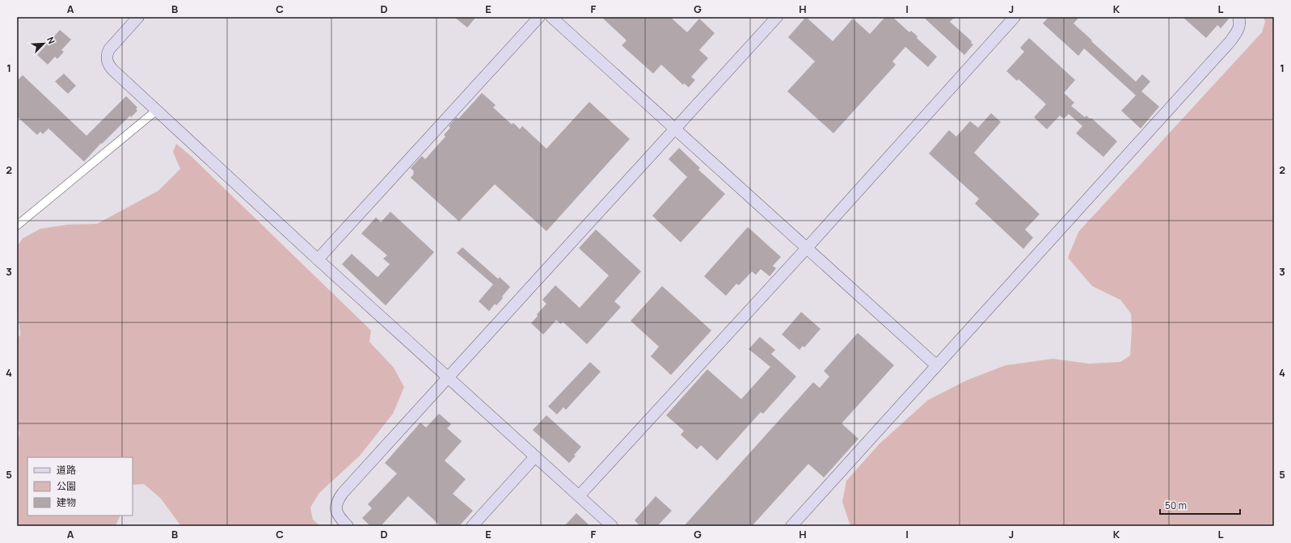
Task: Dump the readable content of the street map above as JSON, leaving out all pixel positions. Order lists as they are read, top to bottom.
{
  "legend": ["道路", "公園", "建物"],
  "scale_bar": "50 m",
  "north": "top right",
  "grid": {
    "columns": [
      "A",
      "B",
      "C",
      "D",
      "E",
      "F",
      "G",
      "H",
      "I",
      "J",
      "K",
      "L"
    ],
    "rows": [
      "1",
      "2",
      "3",
      "4",
      "5"
    ]
  }
}
